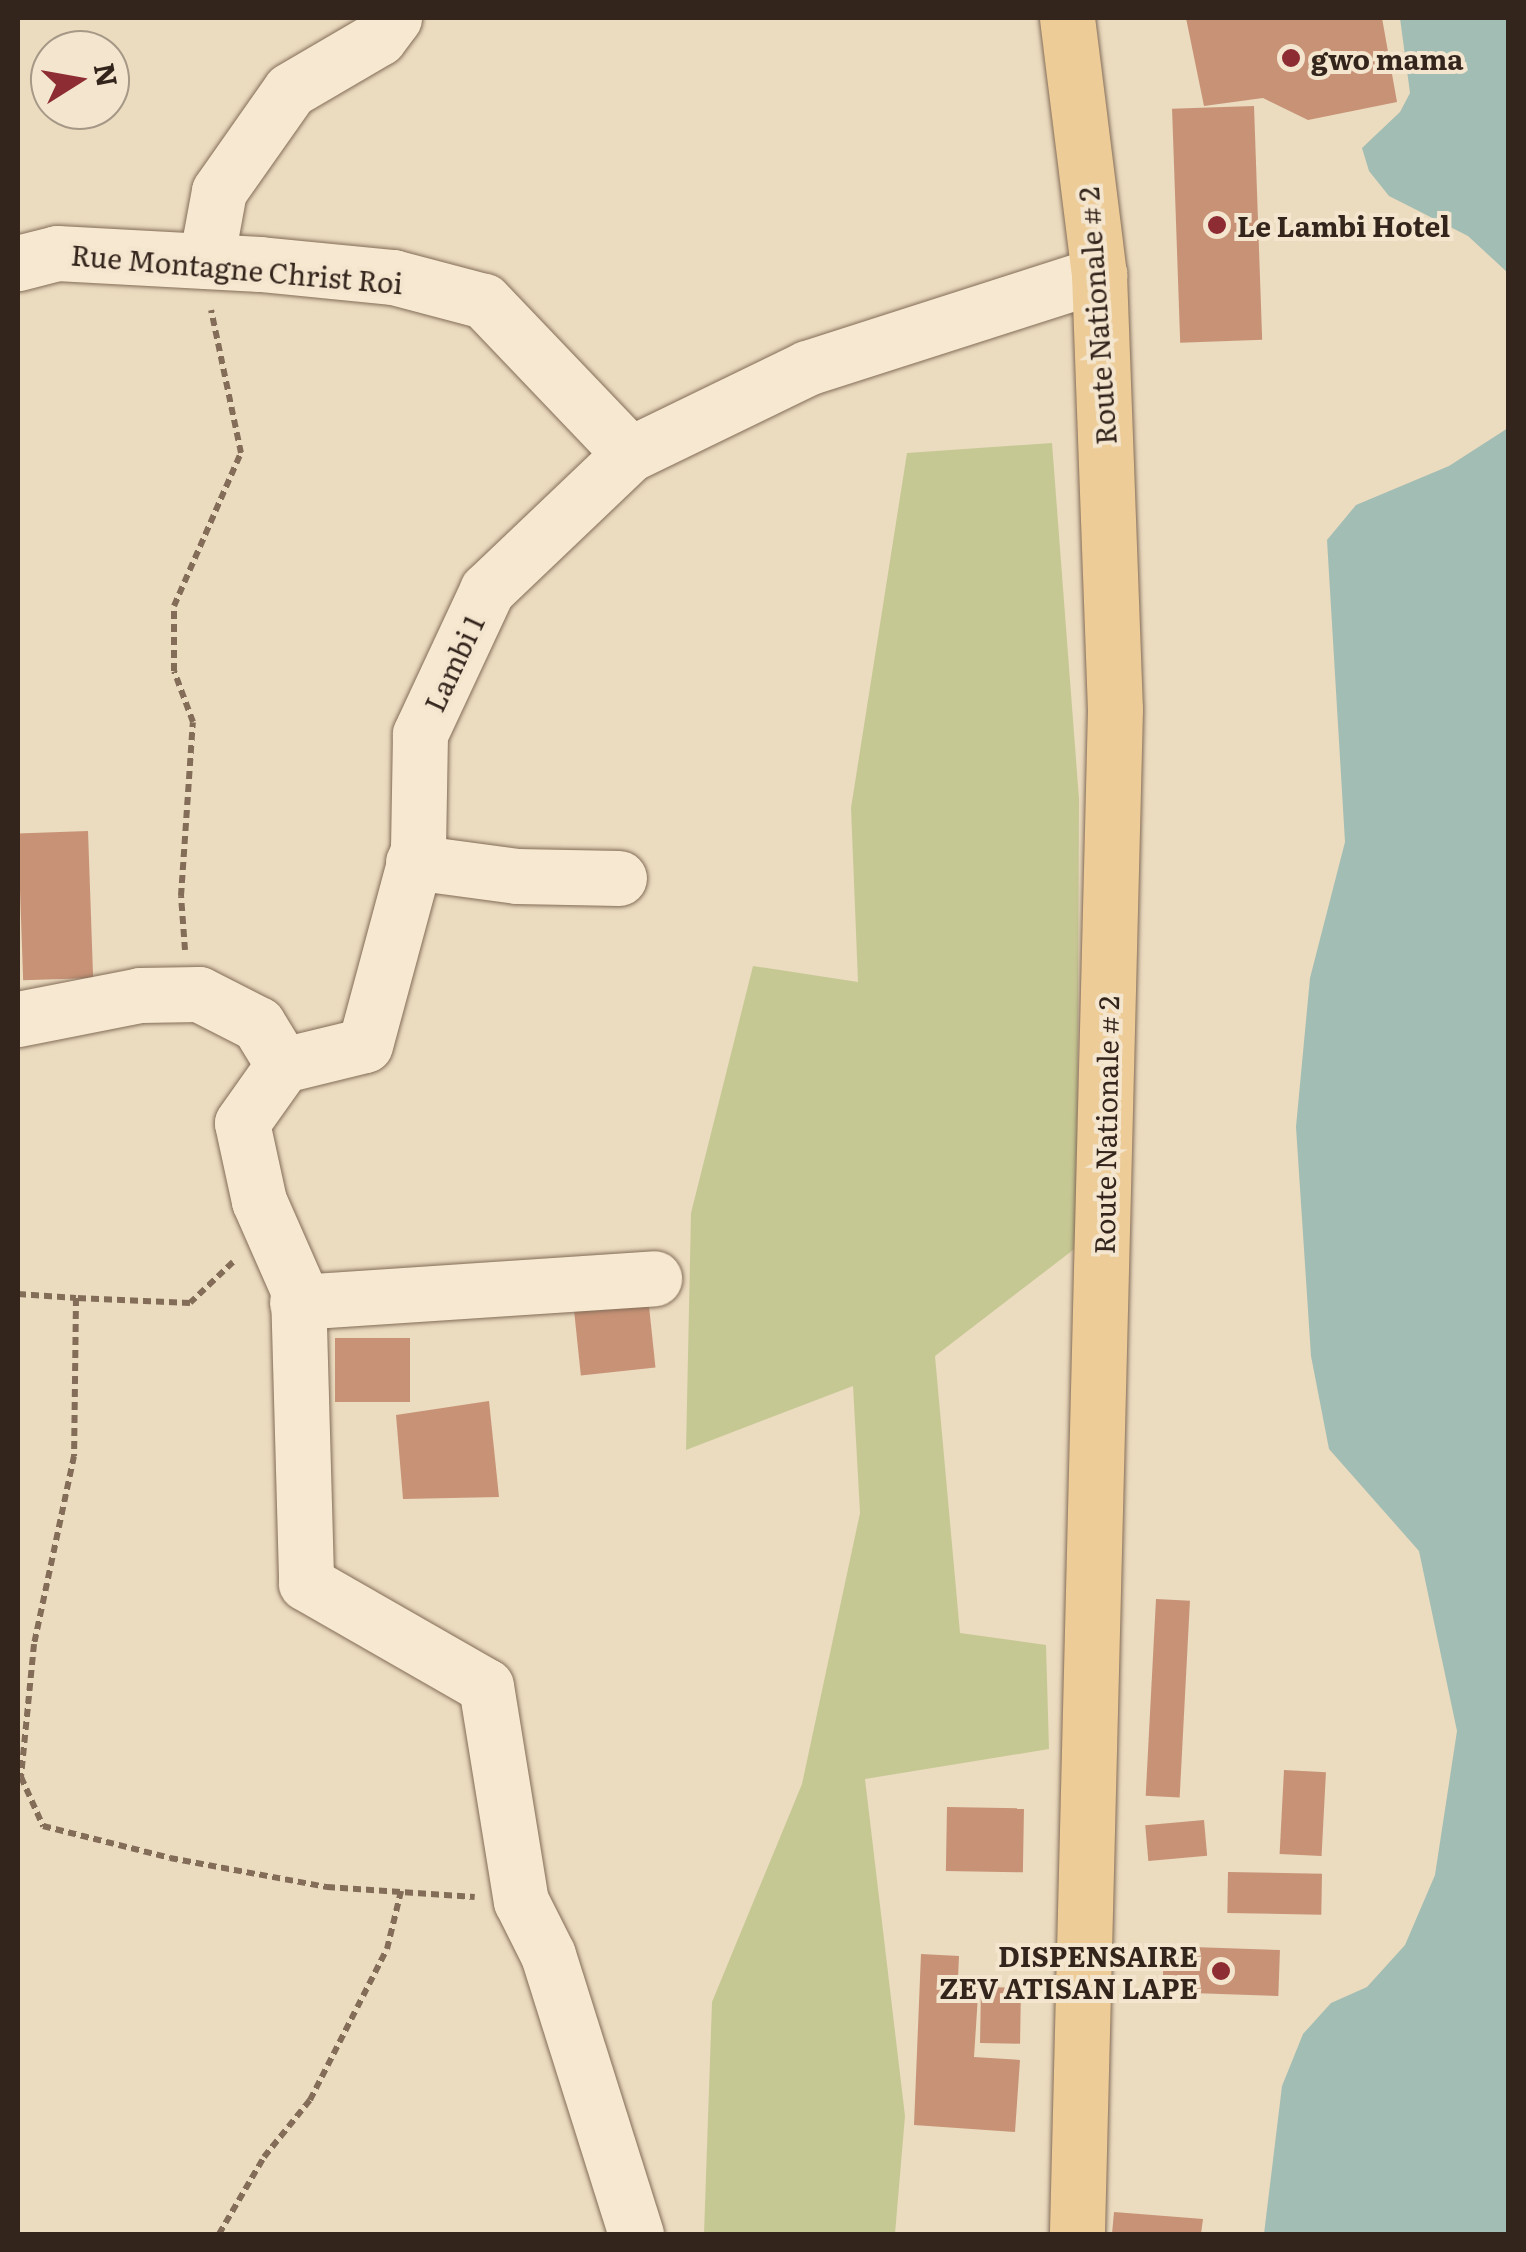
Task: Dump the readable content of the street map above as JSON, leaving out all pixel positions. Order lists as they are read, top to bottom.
{
  "streets": {
    "main road": ["Route Nationale # 2"],
    "street": ["Rue Montagne Christ Roi", "Lambi 1"]
  },
  "crossings": [
    ["Rue Montagne Christ Roi", "Lambi 1"],
    ["Route Nationale # 2", "Lambi 1"]
  ],
  "places": ["gwo mama", "Le Lambi Hotel", "DISPENSAIRE ZEV ATISAN LAPE"],
  "north": "right"
}
